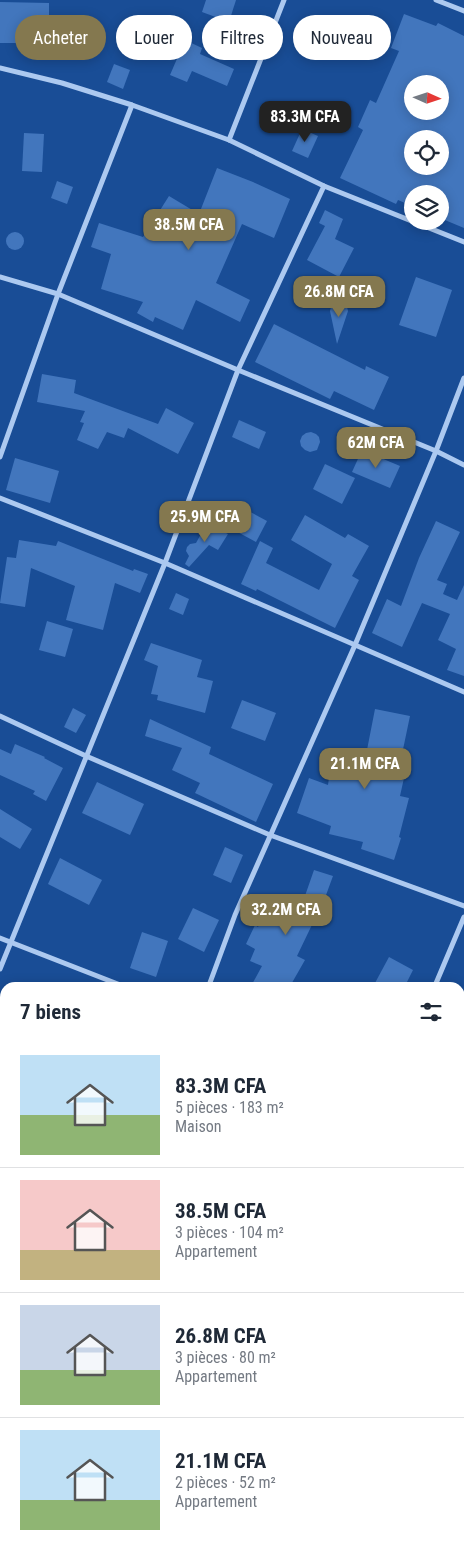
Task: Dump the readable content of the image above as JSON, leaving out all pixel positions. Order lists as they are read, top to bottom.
{
  "north": "right",
  "page": {
    "chip": [
      "Acheter",
      "Louer",
      "Filtres",
      "Nouveau"
    ],
    "price": [
      "83.3M CFA",
      "38.5M CFA",
      "26.8M CFA",
      "62M CFA",
      "25.9M CFA",
      "21.1M CFA",
      "32.2M CFA"
    ],
    "heading": "7 biens",
    "list": [
      {
        "name": "83.3M CFA",
        "note": "5 pièces · 183 m² · Maison"
      },
      {
        "name": "38.5M CFA",
        "note": "3 pièces · 104 m² · Appartement"
      },
      {
        "name": "26.8M CFA",
        "note": "3 pièces · 80 m² · Appartement"
      },
      {
        "name": "21.1M CFA",
        "note": "2 pièces · 52 m² · Appartement"
      }
    ]
  }
}
